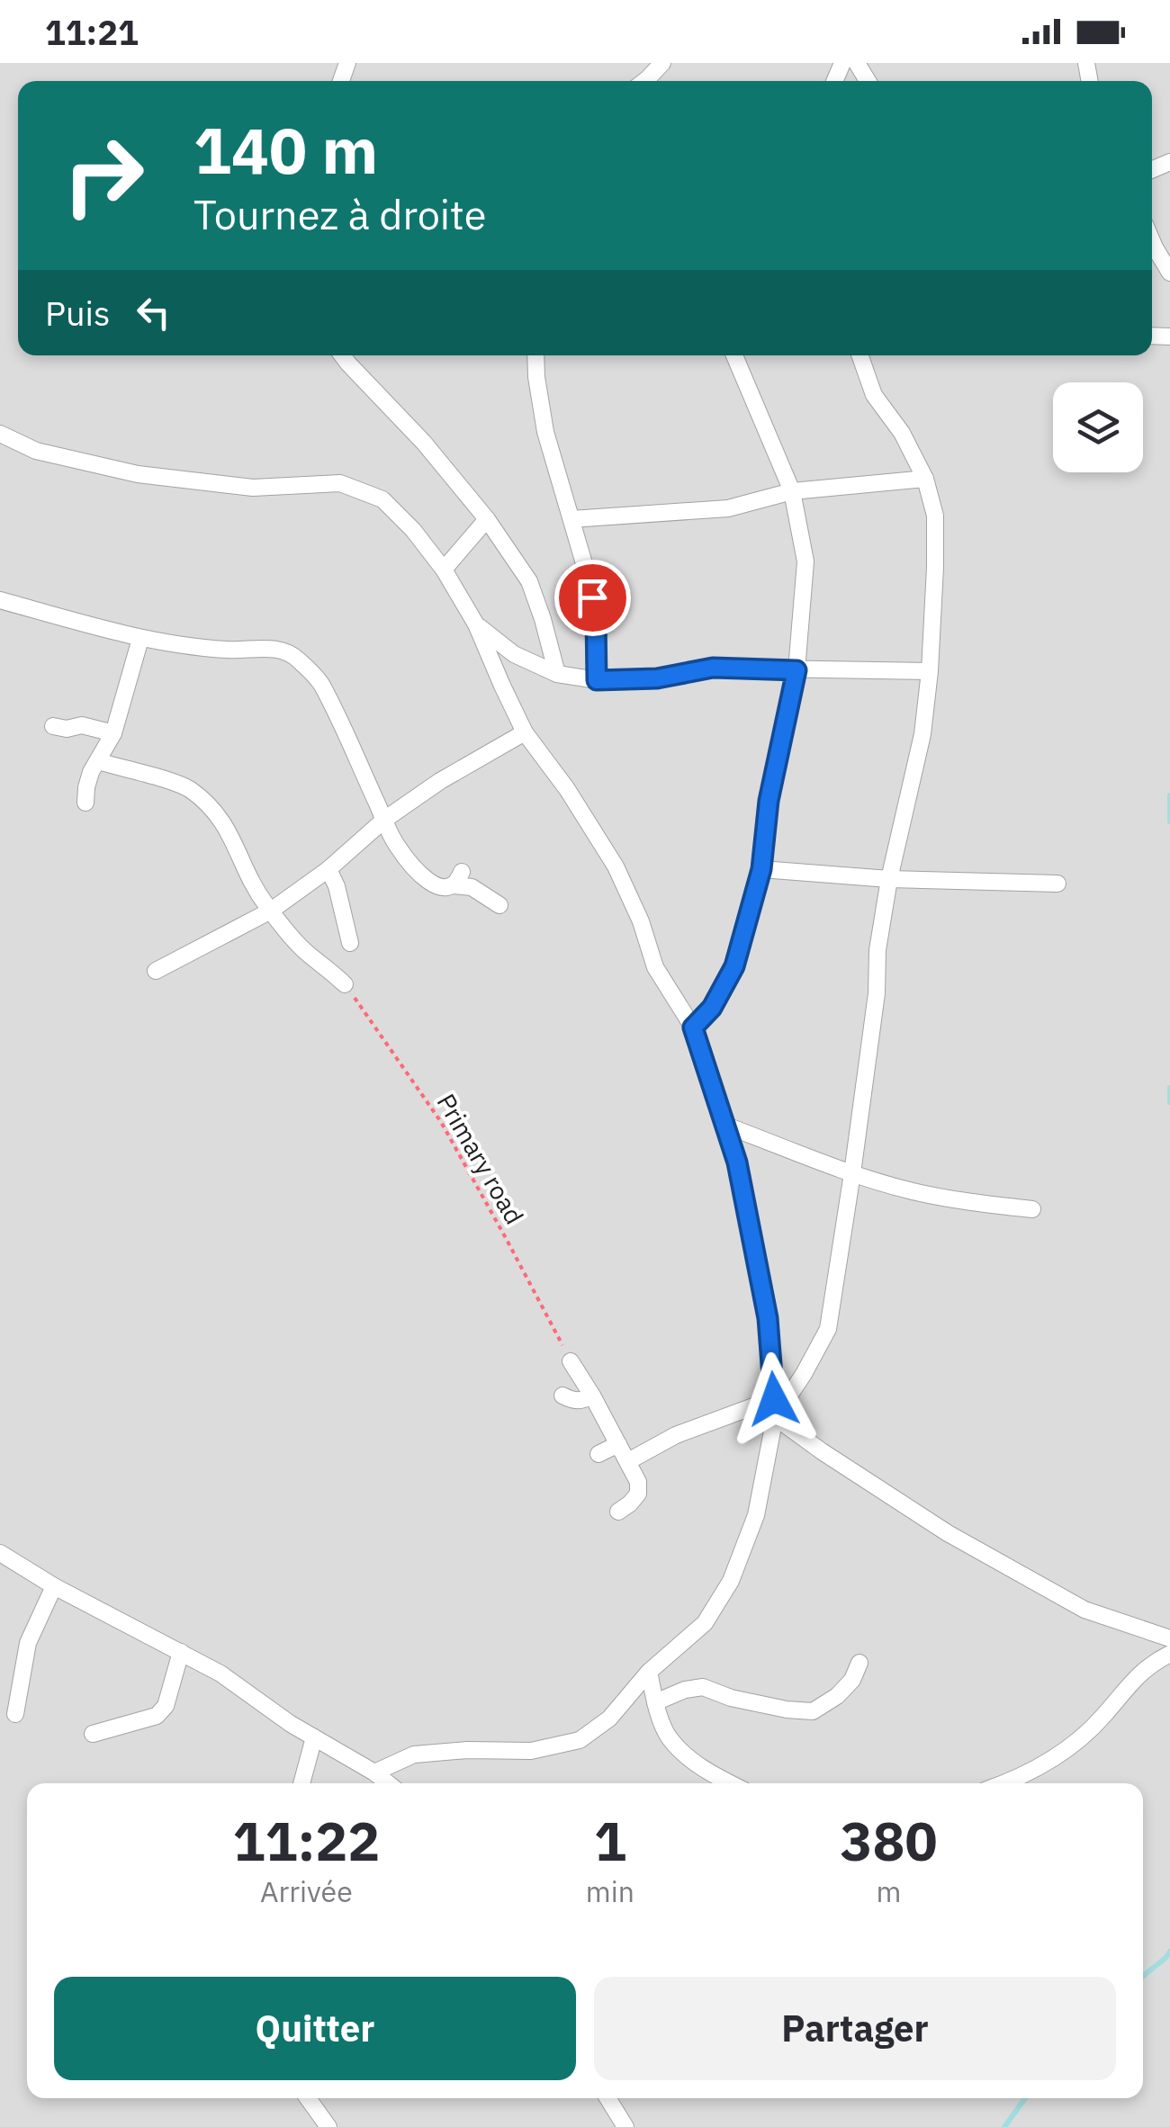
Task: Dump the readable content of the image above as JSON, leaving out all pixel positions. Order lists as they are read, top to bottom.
{
  "streets": {
    "path": ["Primary road"]
  },
  "page": {
    "status": "11:21",
    "turn": ["140 m", "Tournez à droite"],
    "then": "Puis",
    "eta": [
      "11:22",
      "Arrivée",
      "1",
      "min",
      "380",
      "m"
    ],
    "buttons": ["Quitter", "Partager"]
  }
}
